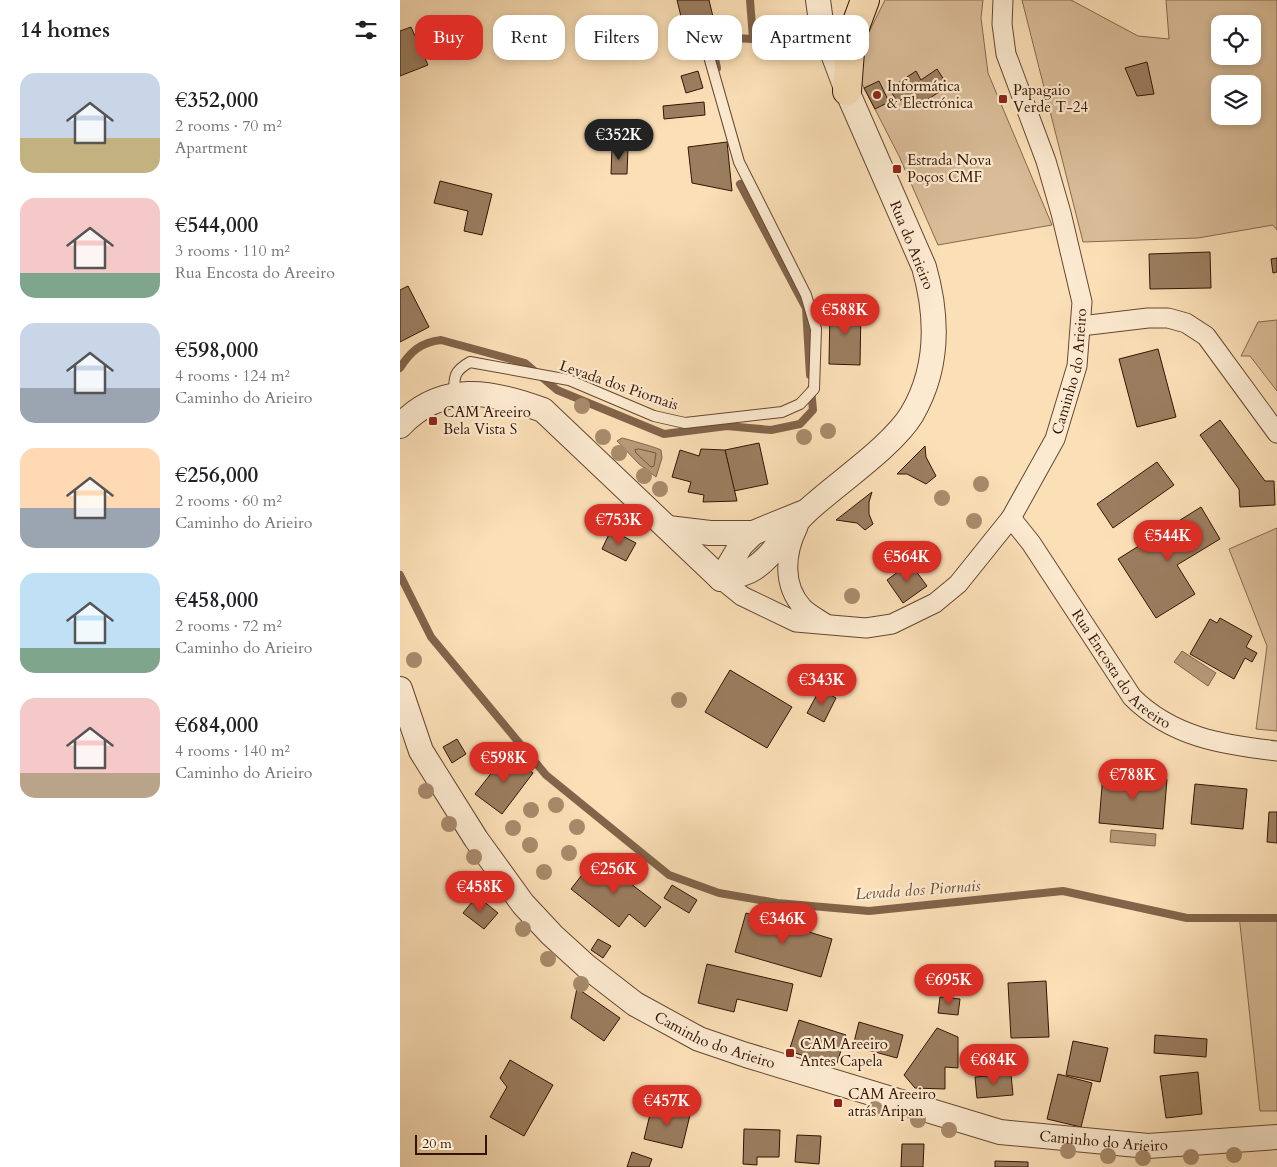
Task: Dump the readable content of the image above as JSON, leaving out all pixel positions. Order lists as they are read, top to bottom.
{
  "streets": {
    "street": ["Rua do Arieiro", "Caminho do Arieiro", "Rua Encosta do Areeiro"],
    "lane": ["Levada dos Piornais"]
  },
  "crossings": [
    ["Rua do Arieiro", "Caminho do Arieiro"],
    ["Caminho do Arieiro", "Levada dos Piornais"],
    ["Caminho do Arieiro", "Rua Encosta do Areeiro"]
  ],
  "water": ["Levada dos Piornais"],
  "places": {
    "other": ["Informática & Electrónica"],
    "transit": [
      "Papagaio Verde T-24",
      "Estrada Nova Poços CMF",
      "CAM Areeiro Bela Vista S",
      "CAM Areeiro Antes Capela",
      "CAM Areeiro atrás Aripan"
    ]
  },
  "scale_bar": "20 m",
  "page": {
    "heading": "14 homes",
    "chip": [
      "Buy",
      "Rent",
      "Filters",
      "New",
      "Apartment"
    ],
    "list": [
      {
        "name": "€352,000",
        "note": "2 rooms · 70 m² · Apartment"
      },
      {
        "name": "€544,000",
        "note": "3 rooms · 110 m² · Rua Encosta do Areeiro"
      },
      {
        "name": "€598,000",
        "note": "4 rooms · 124 m² · Caminho do Arieiro"
      },
      {
        "name": "€256,000",
        "note": "2 rooms · 60 m² · Caminho do Arieiro"
      },
      {
        "name": "€458,000",
        "note": "2 rooms · 72 m² · Caminho do Arieiro"
      },
      {
        "name": "€684,000",
        "note": "4 rooms · 140 m² · Caminho do Arieiro"
      }
    ],
    "price": [
      "€352K",
      "€588K",
      "€753K",
      "€544K",
      "€564K",
      "€343K",
      "€598K",
      "€788K",
      "€256K",
      "€458K",
      "€346K",
      "€695K",
      "€684K",
      "€457K"
    ],
    "scale": "20 m"
  }
}
